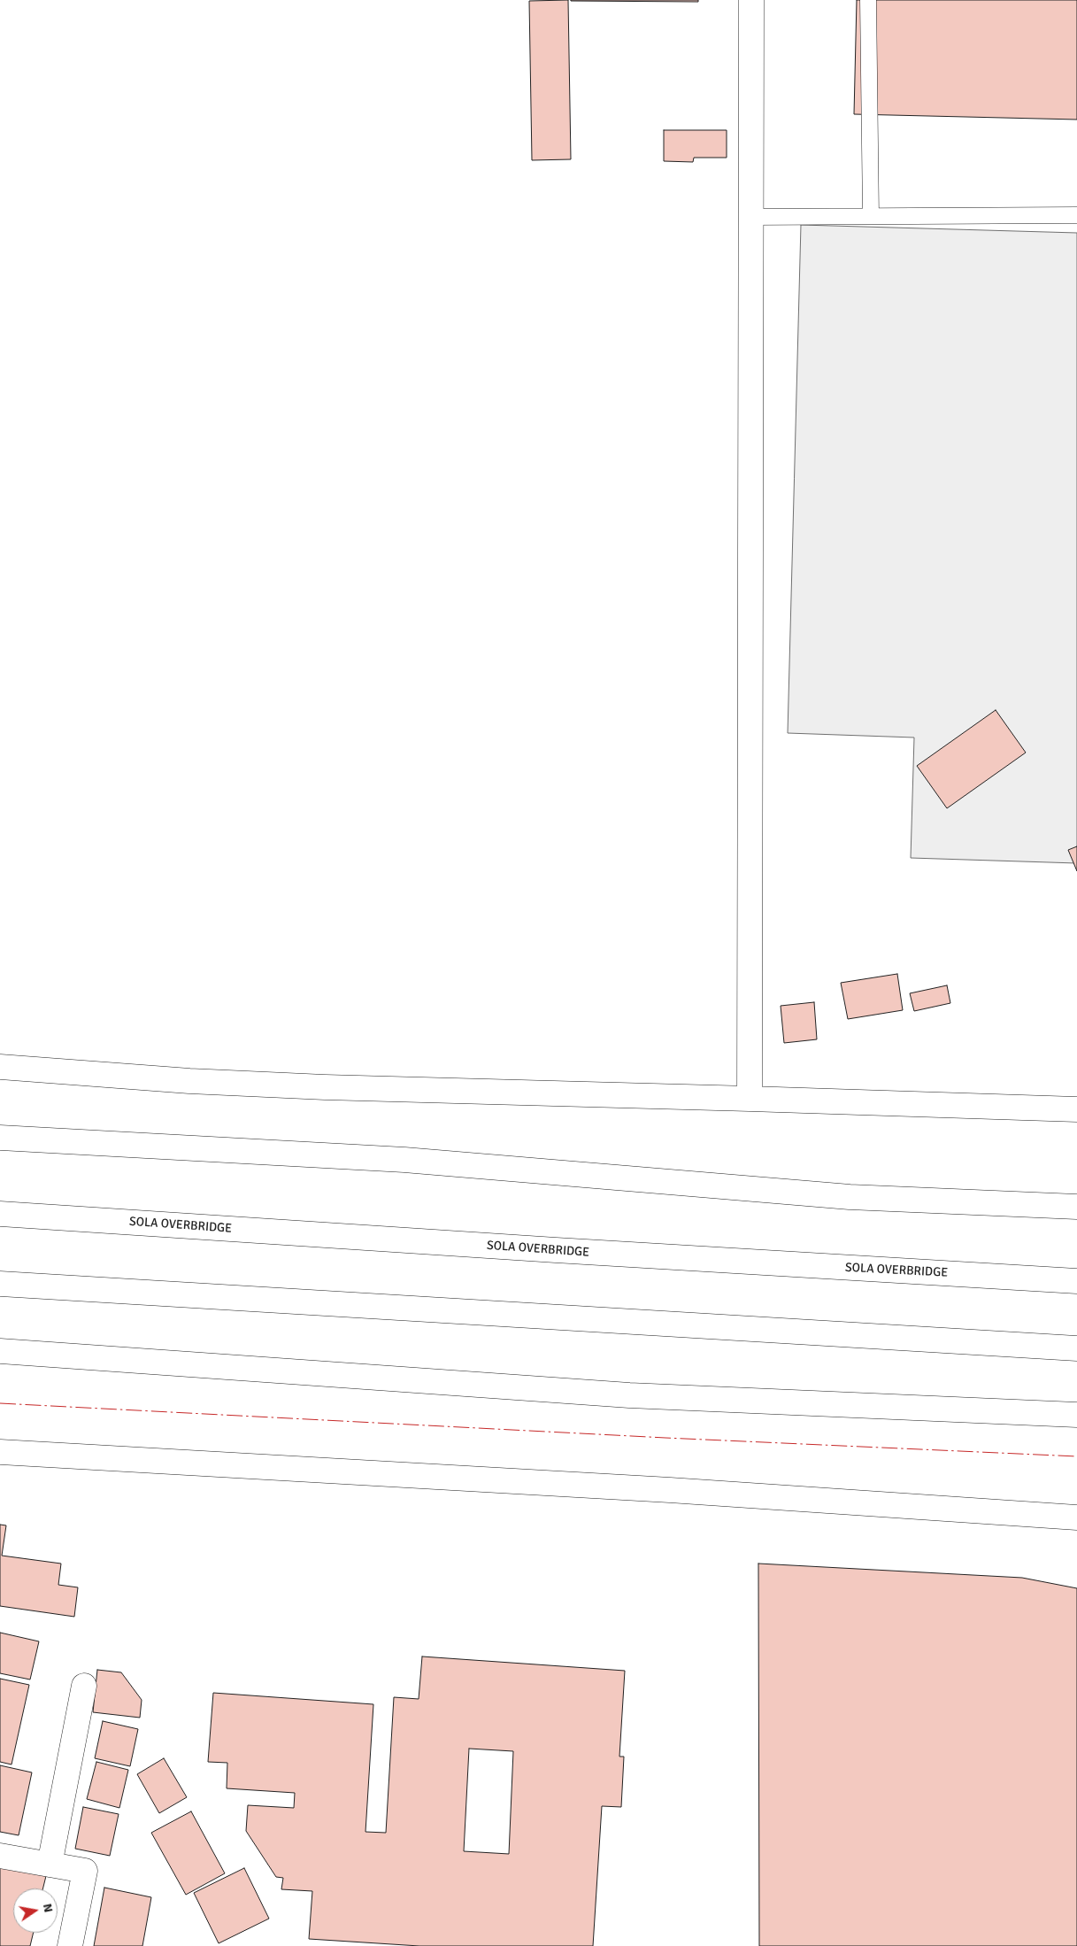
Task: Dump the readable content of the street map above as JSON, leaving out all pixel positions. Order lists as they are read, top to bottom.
{
  "streets": {
    "main road": ["SOLA OVERBRIDGE"]
  },
  "north": "right"
}
